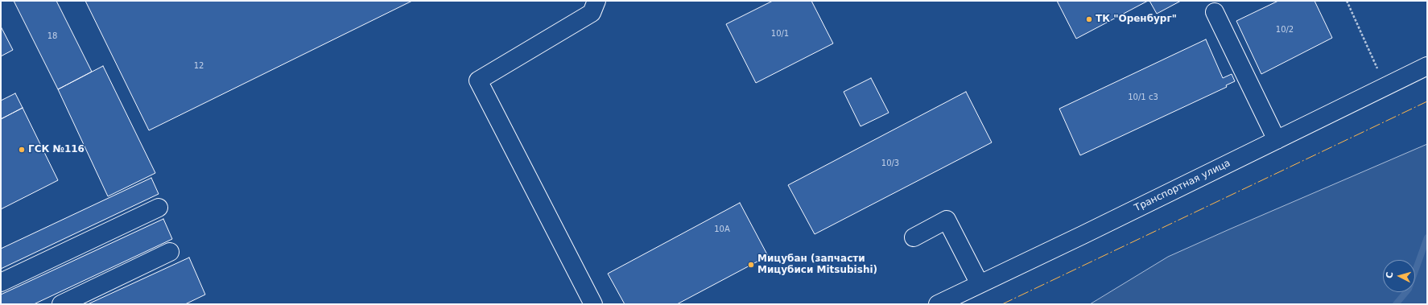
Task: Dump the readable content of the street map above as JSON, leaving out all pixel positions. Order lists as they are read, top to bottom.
{
  "streets": {
    "street": ["Транспортная улица"]
  },
  "places": ["ТК \"Оренбург\"", "ГСК №116", "Мицубан (запчасти Мицубиси Mitsubishi)"],
  "house_numbers": [
    "10/2",
    "10/1",
    "18",
    "12",
    "10/1 с3",
    "10/3",
    "10А"
  ],
  "north": "left"
}
